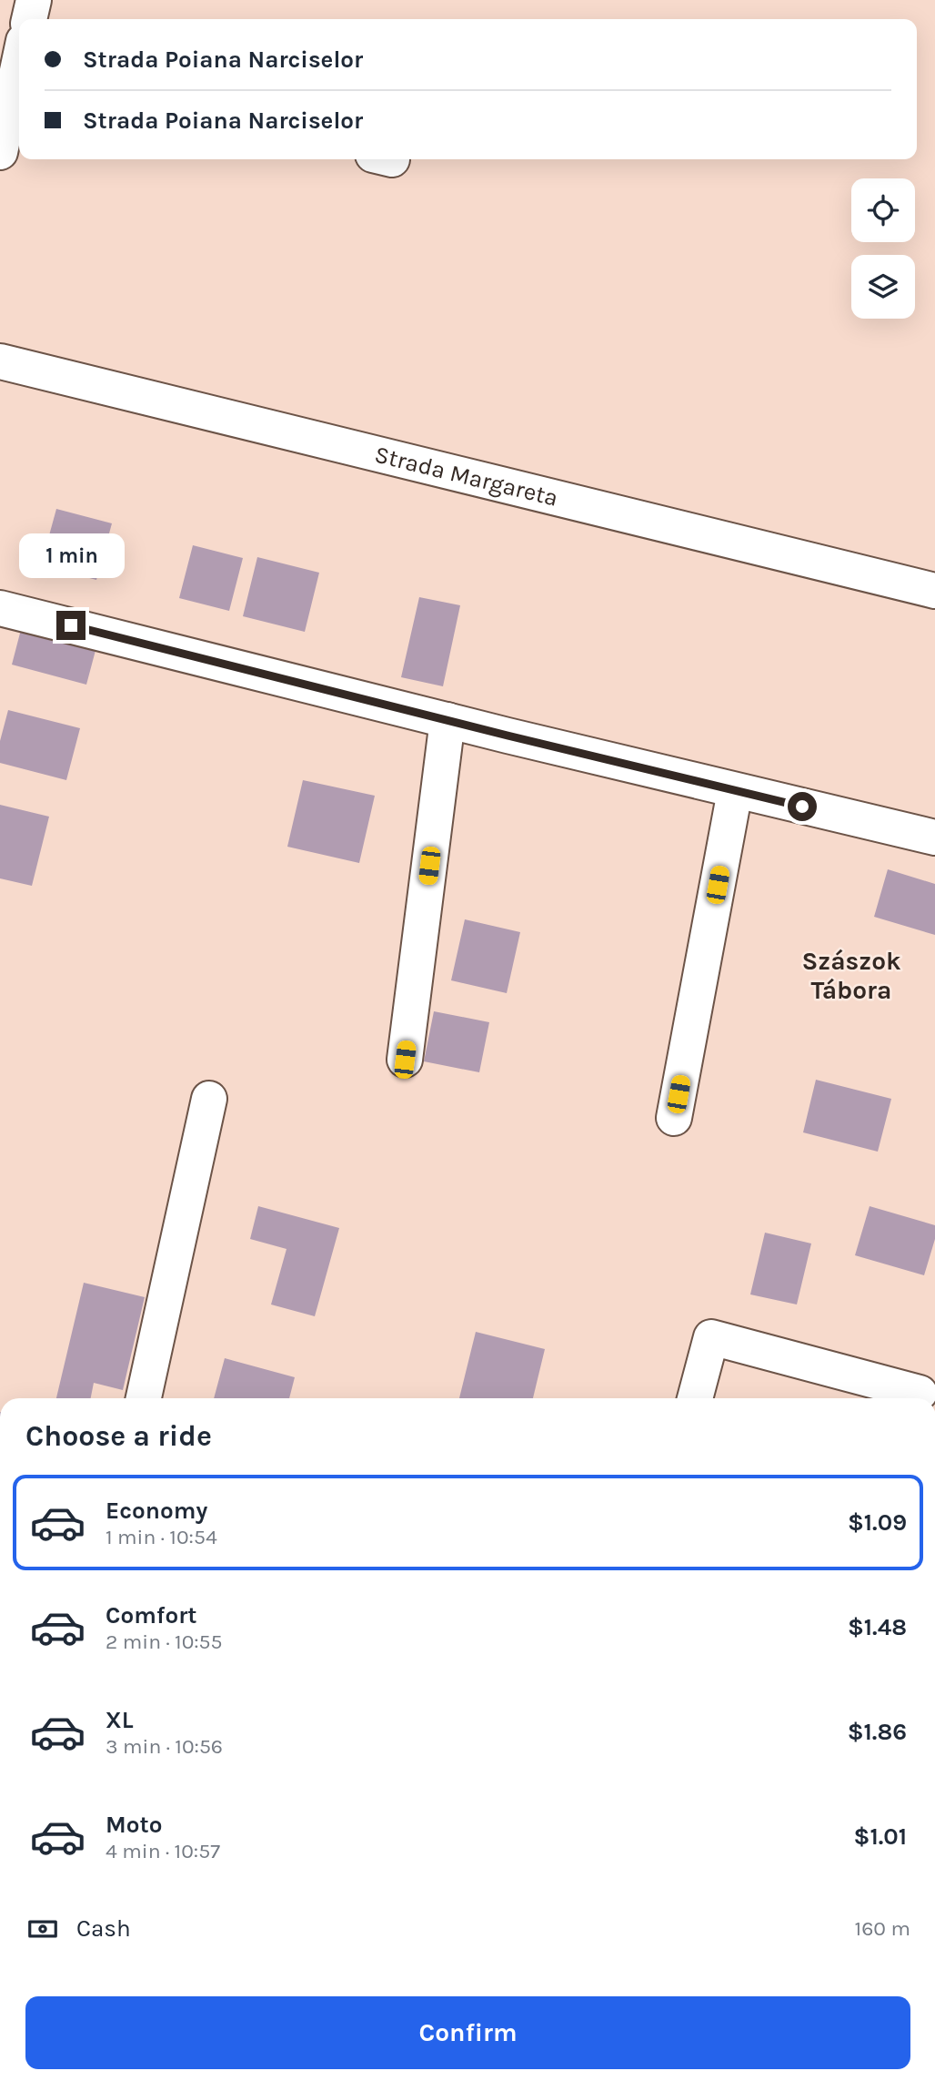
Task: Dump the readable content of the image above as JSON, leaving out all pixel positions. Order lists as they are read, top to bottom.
{
  "streets": {
    "street": ["Strada Margareta"]
  },
  "districts": ["Szászok Tábora"],
  "page": {
    "banner": ["Strada Poiana Narciselor", "Strada Poiana Narciselor"],
    "bubble": "1 min",
    "heading": "Choose a ride",
    "list": [
      {
        "name": "Economy",
        "note": "1 min · 10:54",
        "value": "$1.09"
      },
      {
        "name": "Comfort",
        "note": "2 min · 10:55",
        "value": "$1.48"
      },
      {
        "name": "XL",
        "note": "3 min · 10:56",
        "value": "$1.86"
      },
      {
        "name": "Moto",
        "note": "4 min · 10:57",
        "value": "$1.01"
      }
    ],
    "pay": ["Cash", "160 m"],
    "buttons": "Confirm"
  }
}
